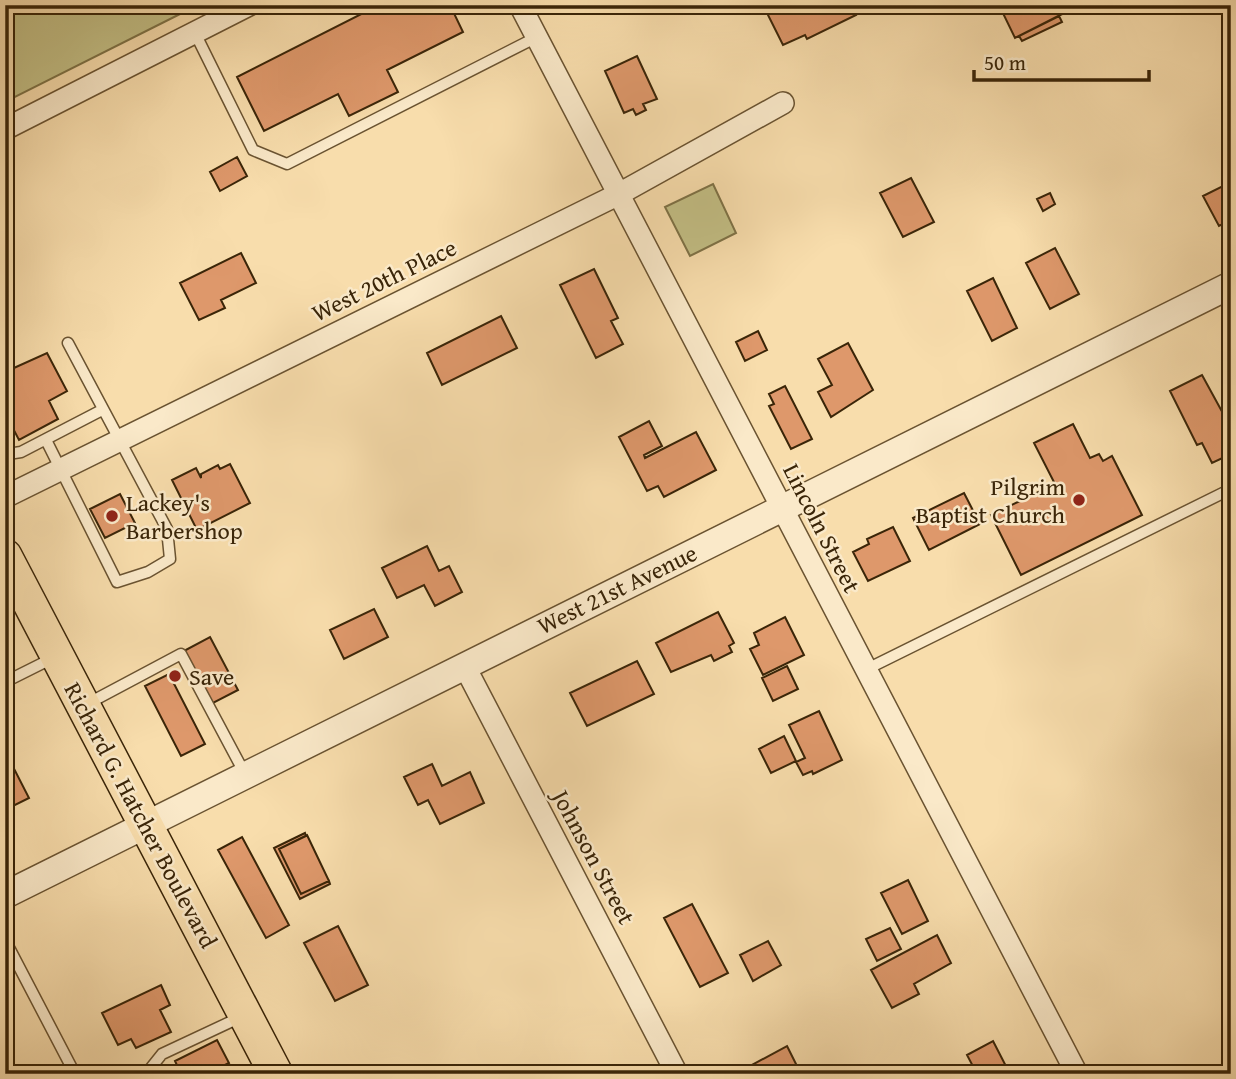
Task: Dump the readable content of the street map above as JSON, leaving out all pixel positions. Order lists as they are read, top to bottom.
{
  "streets": {
    "main road": ["Richard G. Hatcher Boulevard"],
    "street": [
      "West 20th Place",
      "Lincoln Street",
      "West 21st Avenue",
      "Johnson Street"
    ]
  },
  "crossings": [
    ["West 20th Place", "Lincoln Street"],
    ["Lincoln Street", "West 21st Avenue"],
    ["West 21st Avenue", "Richard G. Hatcher Boulevard"],
    ["West 21st Avenue", "Johnson Street"]
  ],
  "places": ["Pilgrim Baptist Church", "Lackey's Barbershop", "Save"],
  "scale_bar": "50 m"
}
